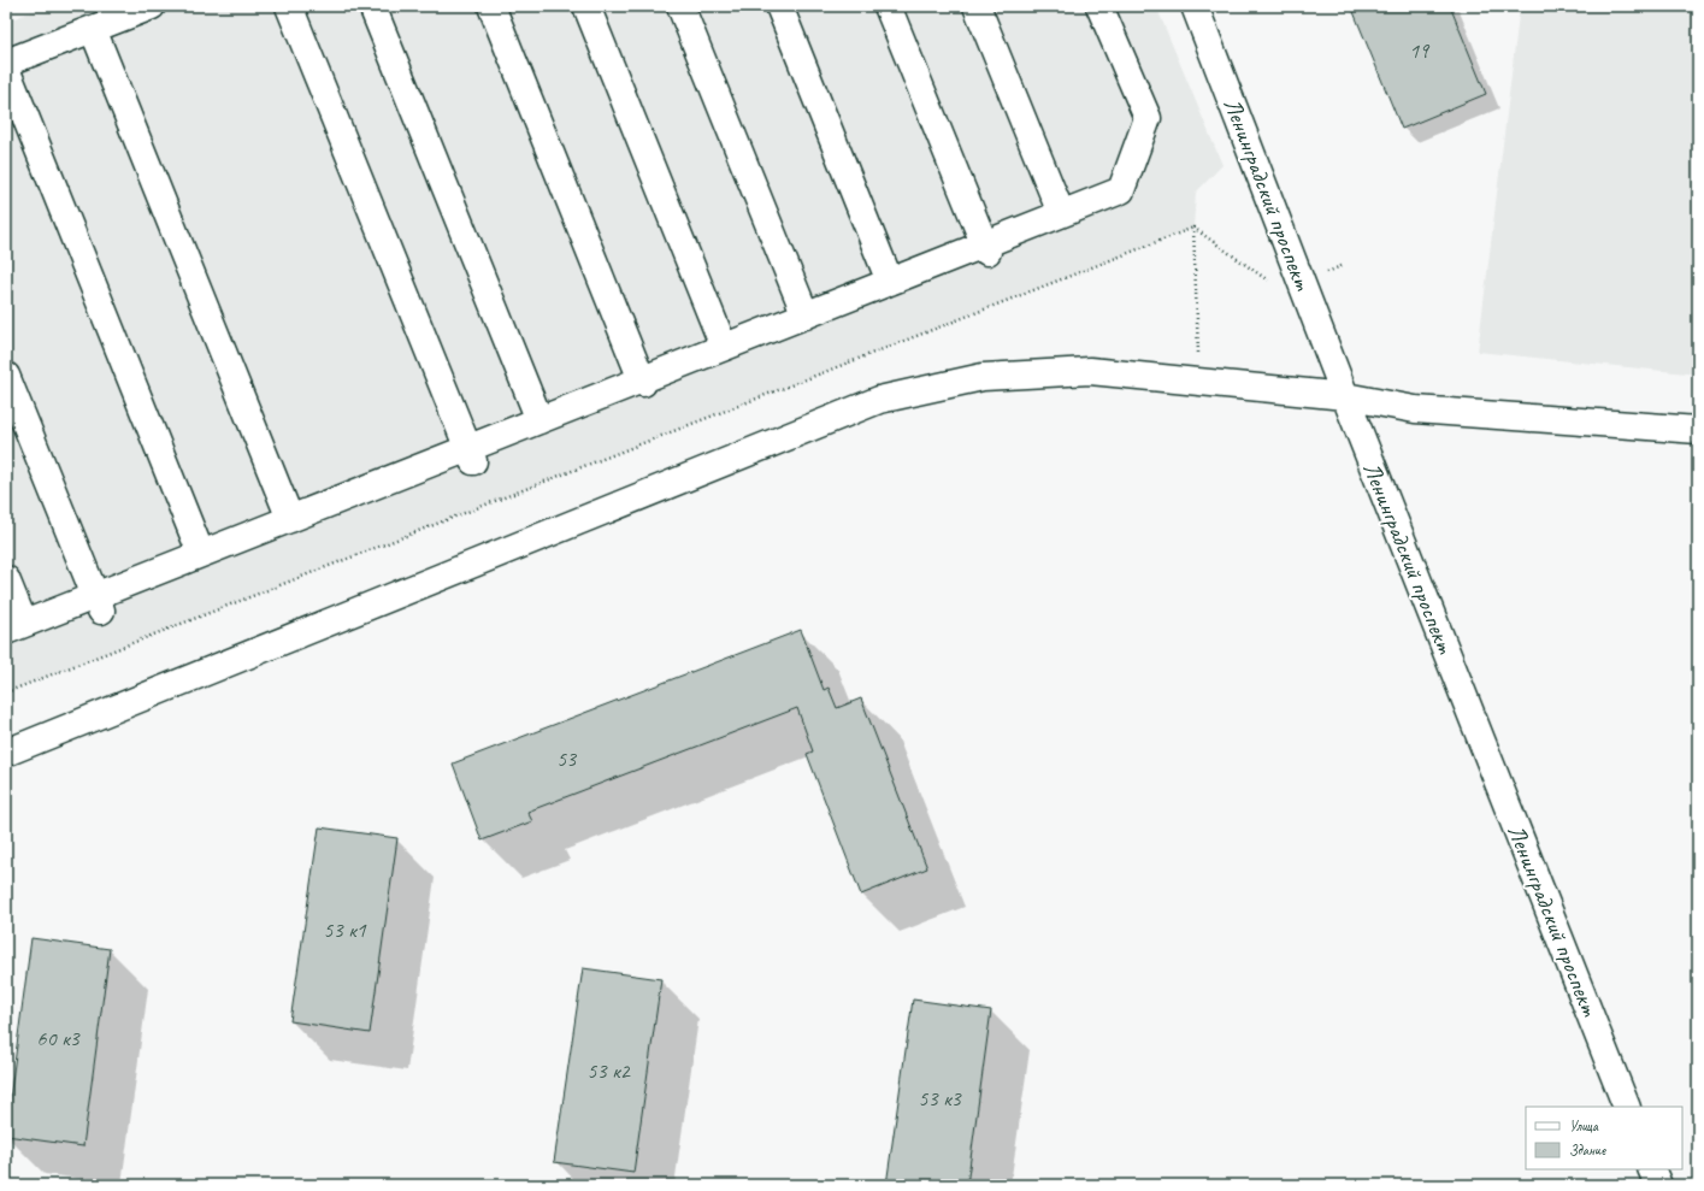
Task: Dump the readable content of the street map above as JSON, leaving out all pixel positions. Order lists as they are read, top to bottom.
{
  "streets": {
    "street": ["Ленинградский проспект"]
  },
  "house_numbers": [
    "19",
    "53",
    "53 к1",
    "60 к3",
    "53 к2",
    "53 к3"
  ],
  "legend": ["Улица", "Здание"]
}
